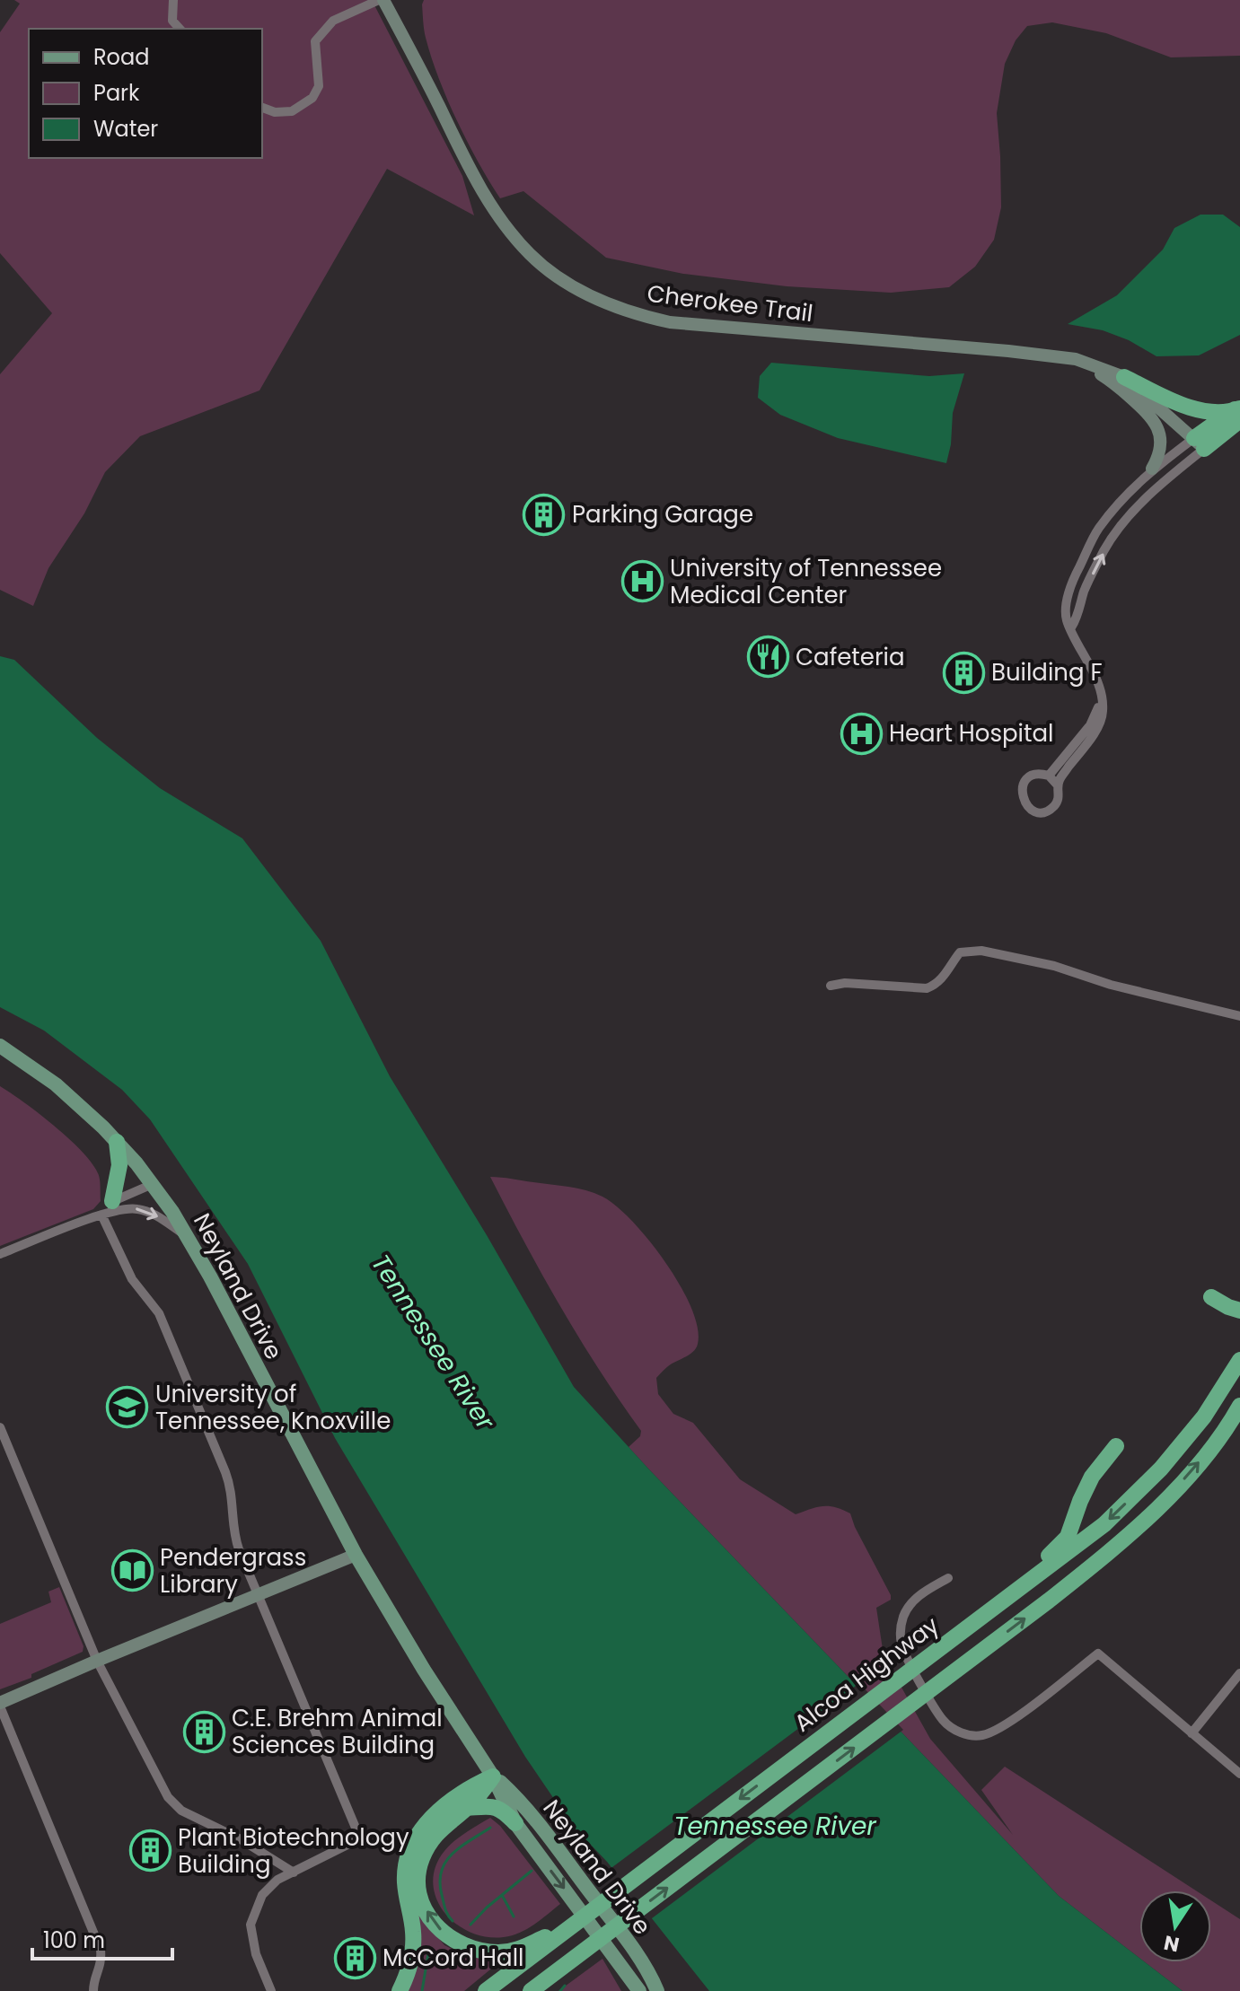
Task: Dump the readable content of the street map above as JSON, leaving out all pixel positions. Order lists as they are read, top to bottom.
{
  "streets": {
    "highway": ["Alcoa Highway"],
    "main road": ["Neyland Drive"],
    "street": ["Cherokee Trail"]
  },
  "water": ["Tennessee River"],
  "places": {
    "building": [
      "Parking Garage",
      "Building F",
      "C.E. Brehm Animal Sciences Building",
      "Plant Biotechnology Building",
      "McCord Hall"
    ],
    "hospital": ["University of Tennessee Medical Center", "Heart Hospital"],
    "restaurant": ["Cafeteria"],
    "school or university": ["University of Tennessee, Knoxville"],
    "library": ["Pendergrass Library"]
  },
  "legend": ["Road", "Park", "Water"],
  "scale_bar": "100 m",
  "north": "bottom"
}
